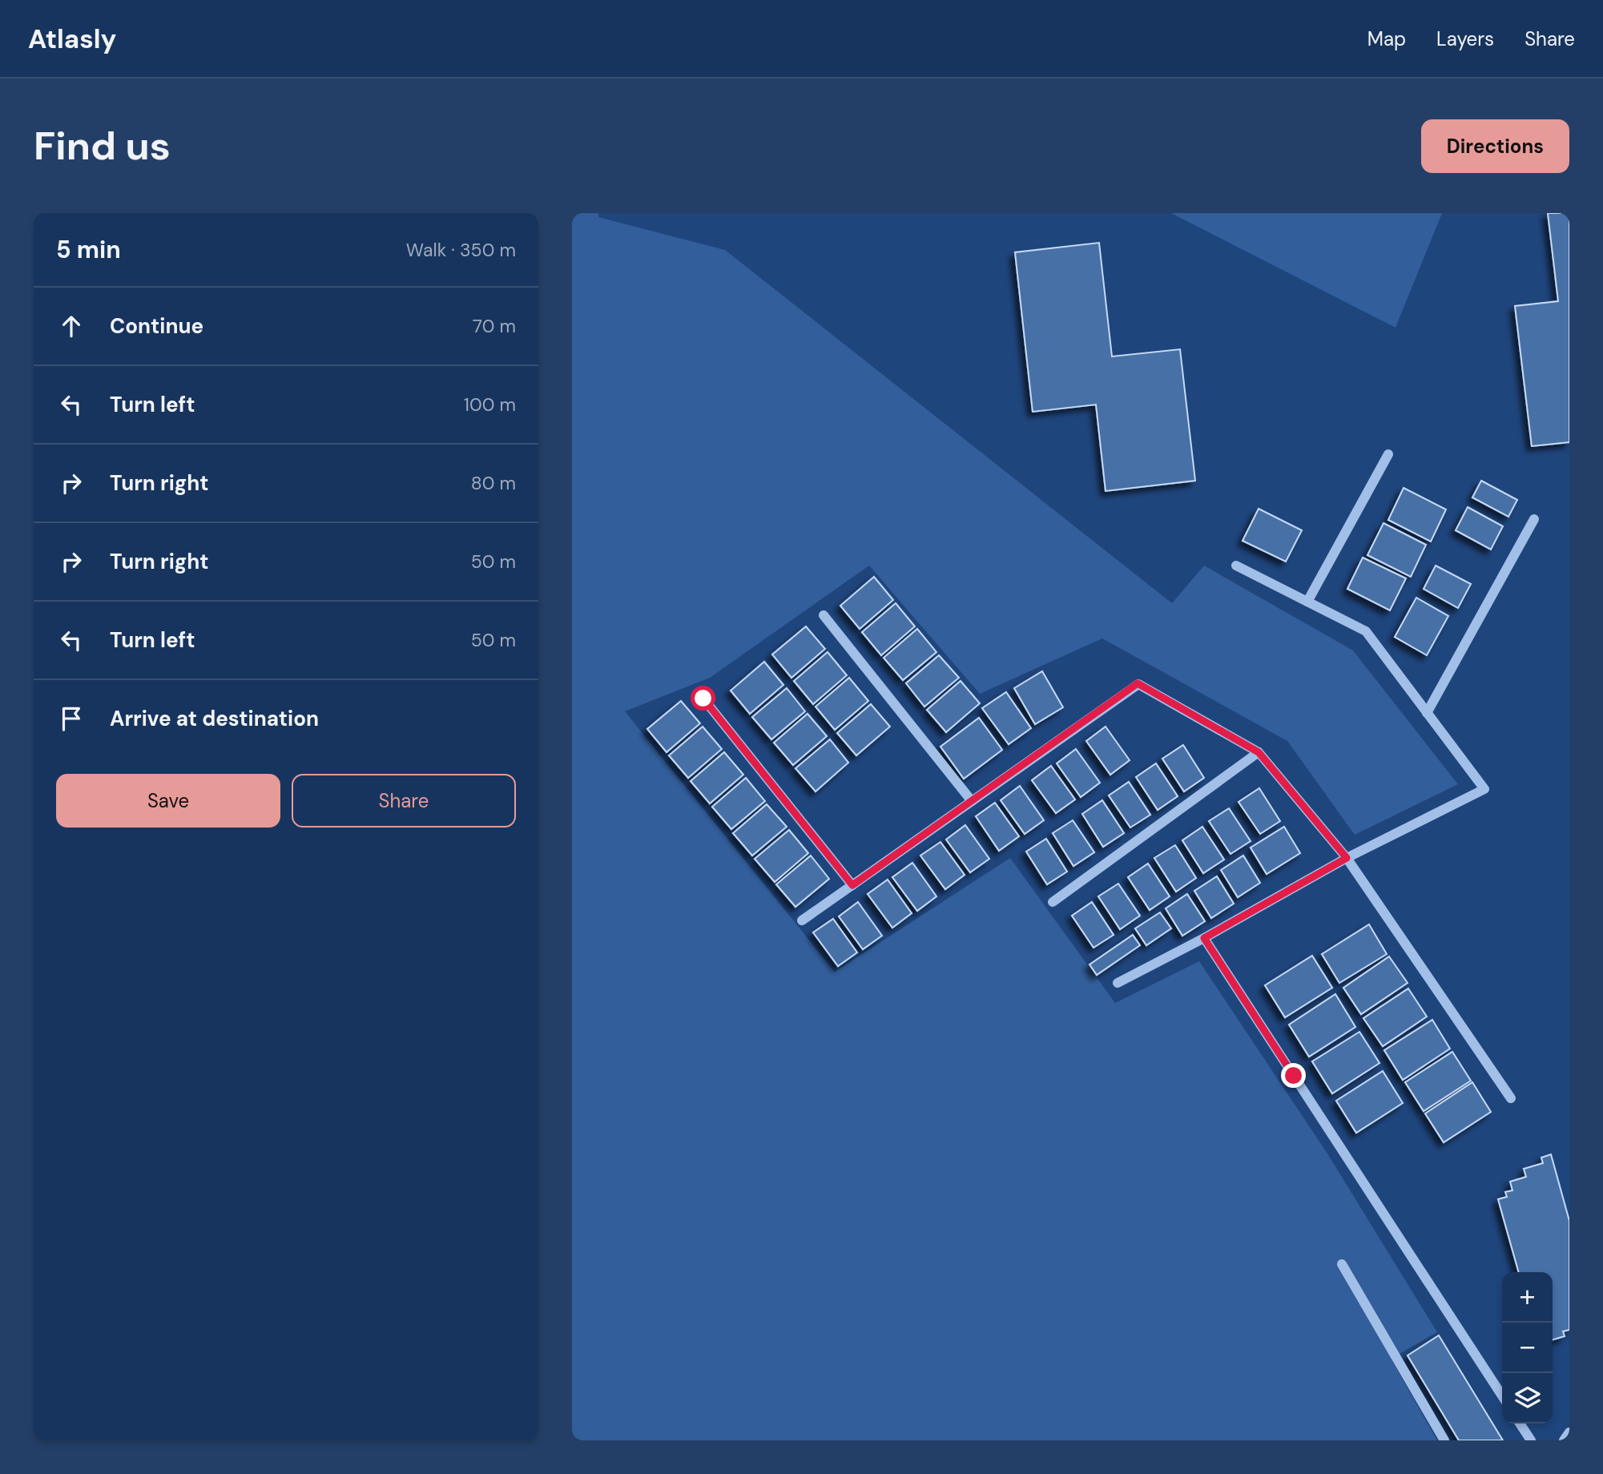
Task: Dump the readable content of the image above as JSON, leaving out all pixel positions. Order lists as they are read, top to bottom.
{
  "page": {
    "header": "Atlasly",
    "nav": ["Map", "Layers", "Share"],
    "buttons": [
      "Directions",
      ["Save", "Share"]
    ],
    "title": "Find us",
    "heading": ["5 min", "Walk · 350 m"],
    "list": [
      ["Continue", "70 m"],
      ["Turn left", "100 m"],
      ["Turn right", "80 m"],
      ["Turn right", "50 m"],
      ["Turn left", "50 m"],
      "Arrive at destination"
    ],
    "map_buttons": ["+", "−"]
  }
}
